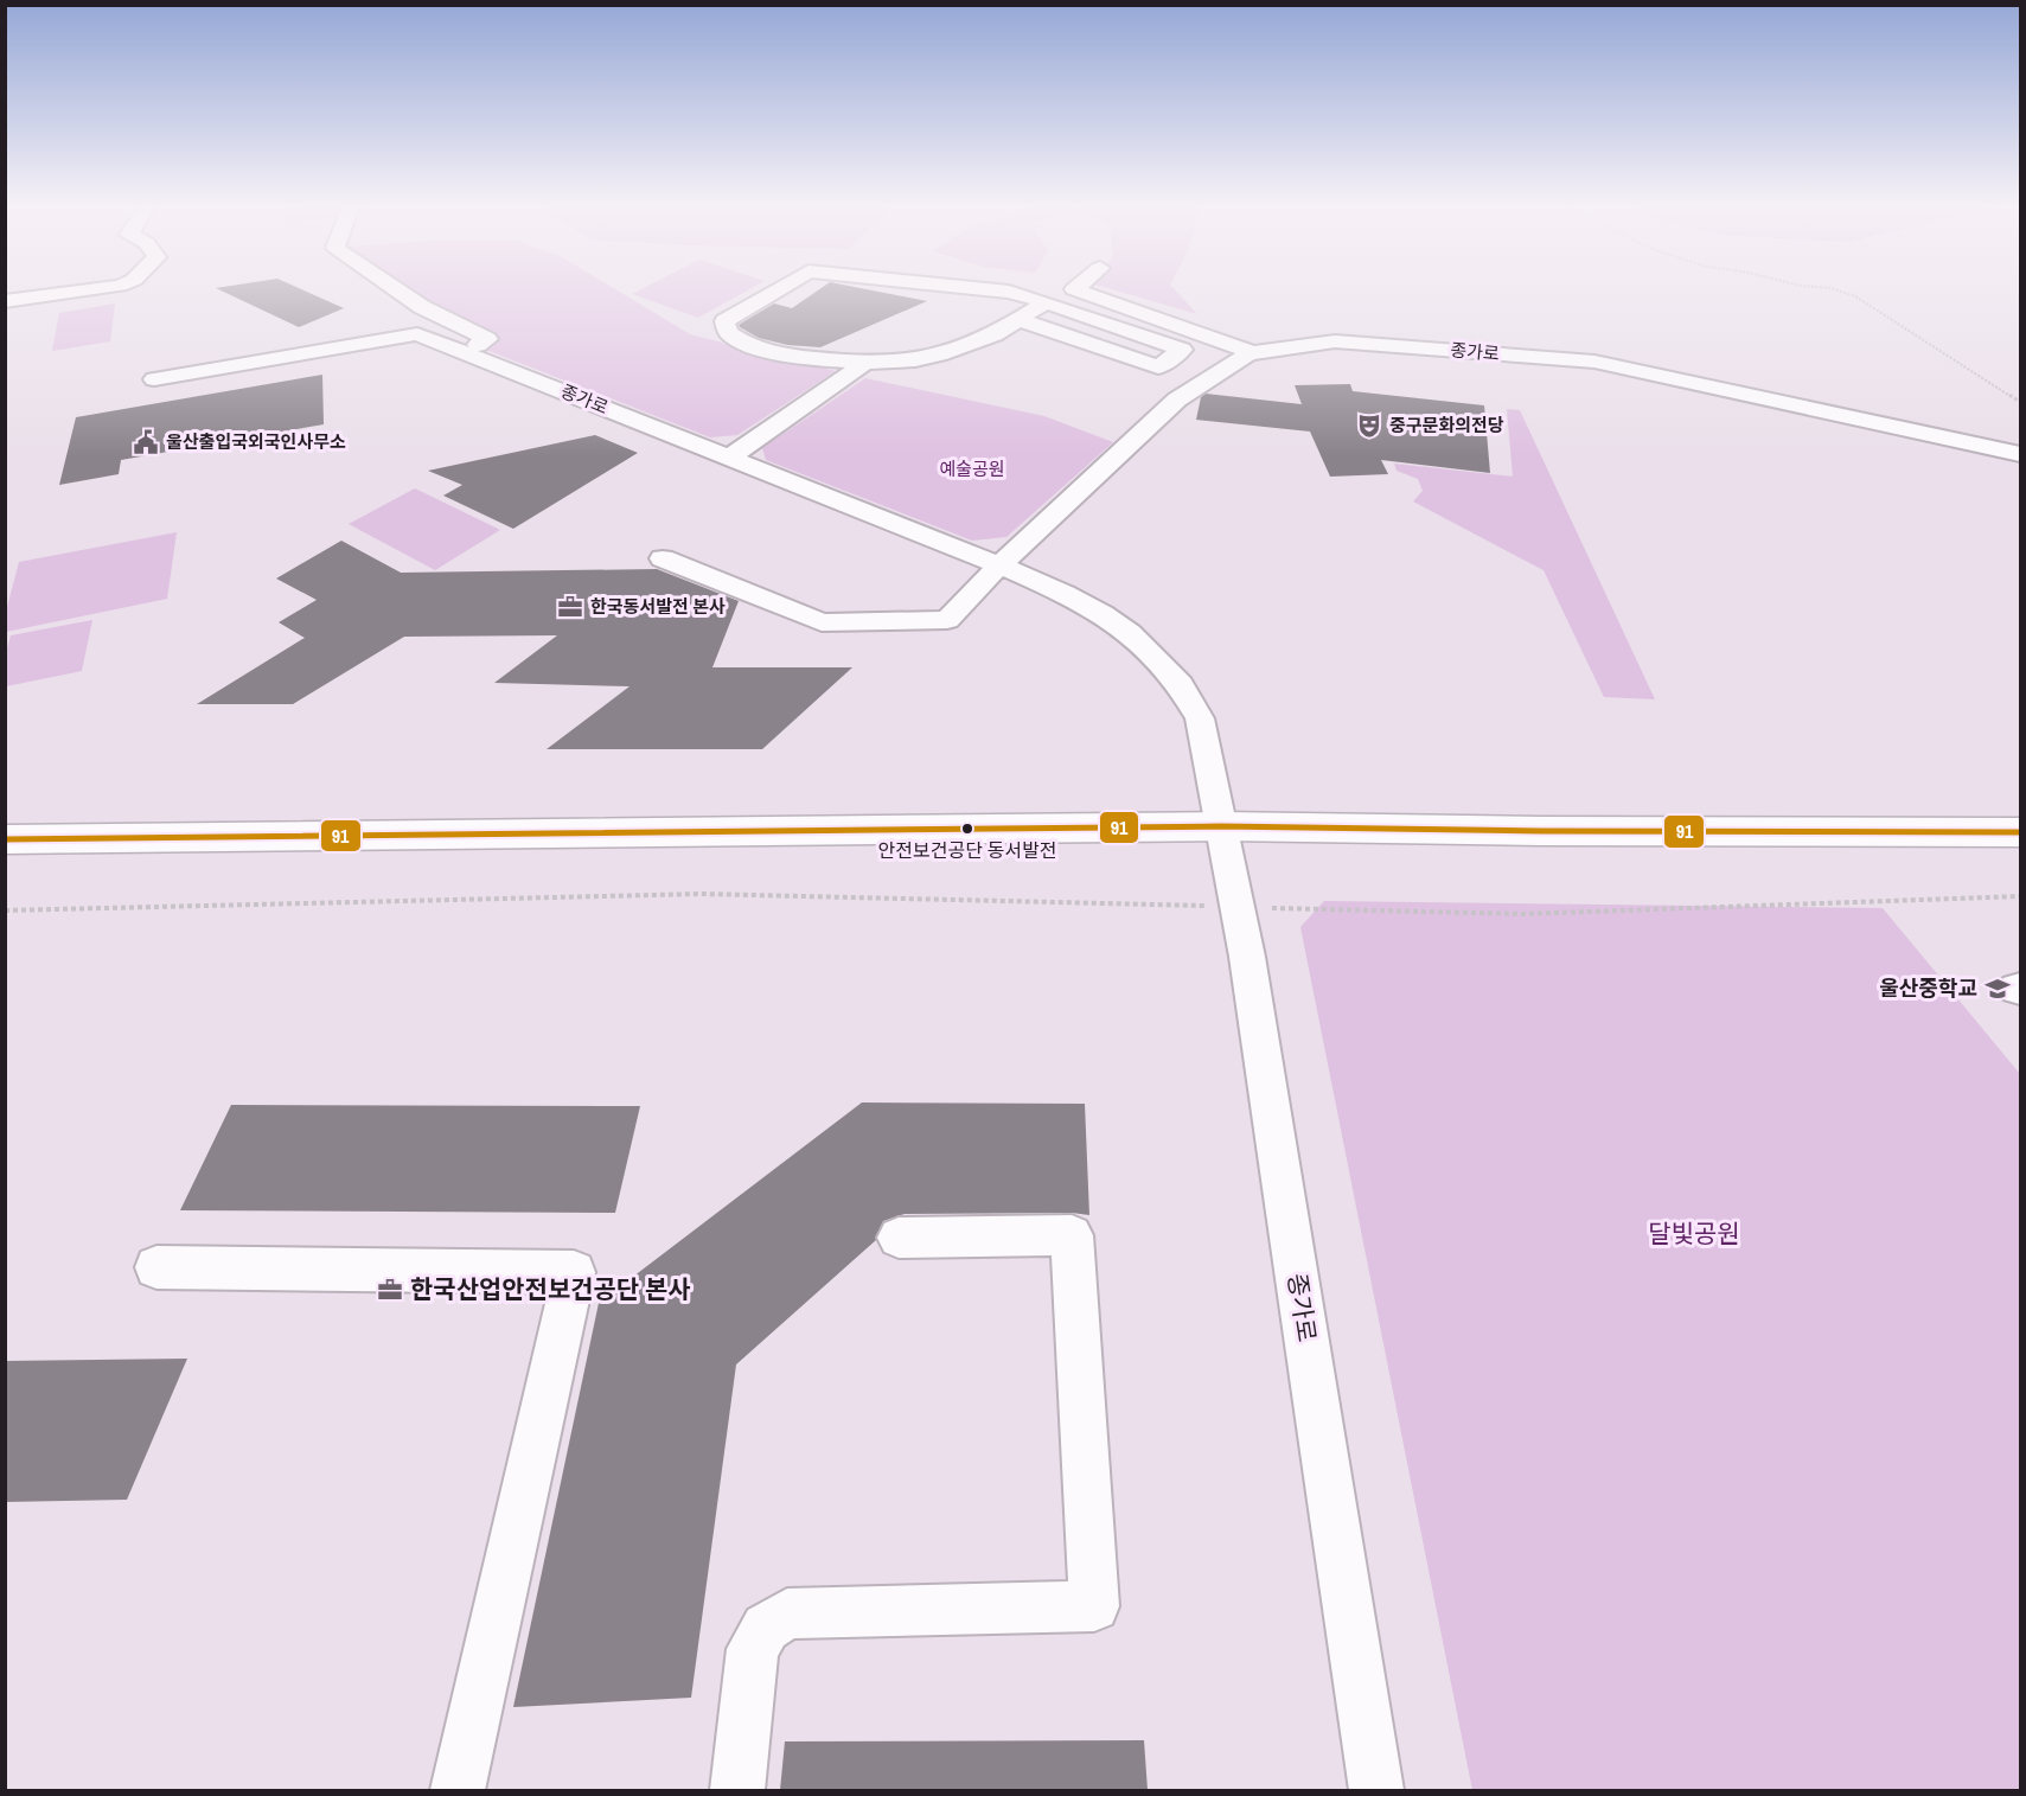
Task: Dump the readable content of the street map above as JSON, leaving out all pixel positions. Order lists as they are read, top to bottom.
{
  "streets": {
    "street": ["종가로"]
  },
  "parks": ["예술공원", "달빛공원"],
  "places": {
    "theatre": ["중구문화의전당"],
    "public building": ["울산출입국외국인사무소"],
    "office": ["한국동서발전 본사", "한국산업안전보건공단 본사"],
    "other": ["안전보건공단 동서발전"],
    "school or university": ["울산중학교"]
  },
  "lines": ["transit line 91"]
}
